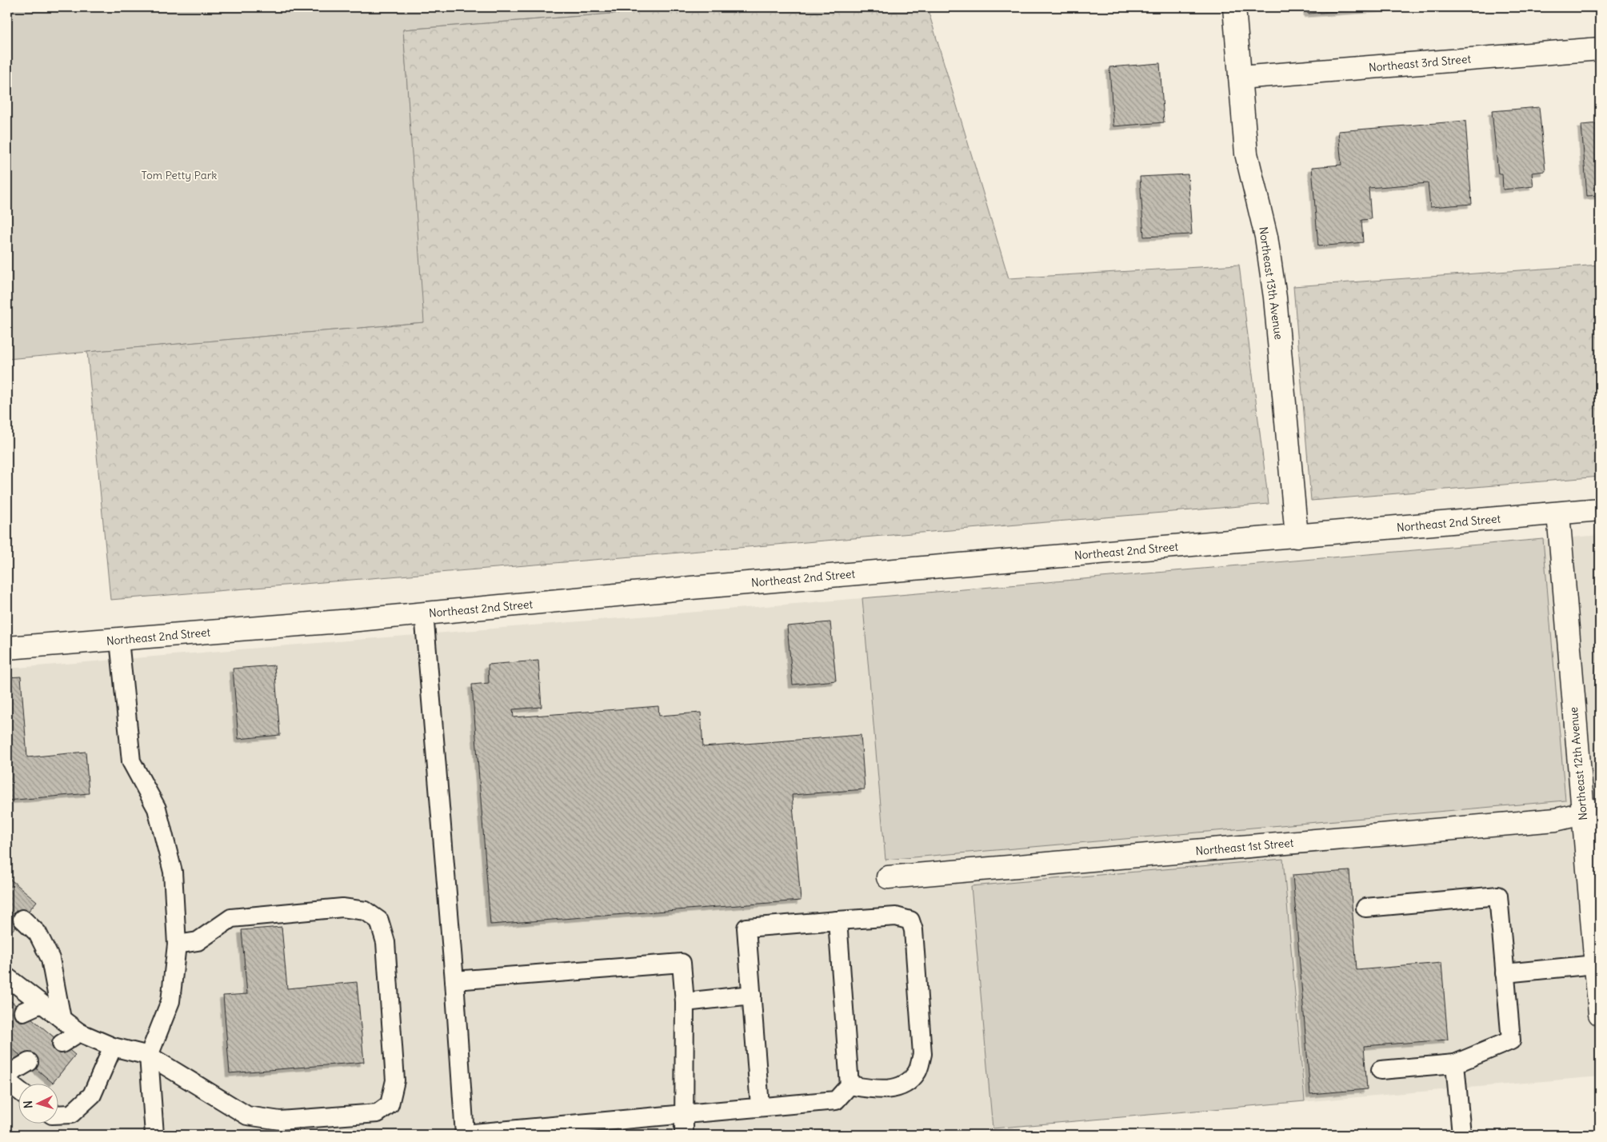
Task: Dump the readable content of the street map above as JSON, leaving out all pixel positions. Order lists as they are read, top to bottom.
{
  "streets": {
    "street": [
      "Northeast 3rd Street",
      "Northeast 13th Avenue",
      "Northeast 2nd Street",
      "Northeast 12th Avenue",
      "Northeast 1st Street"
    ]
  },
  "crossings": [
    ["Northeast 3rd Street", "Northeast 13th Avenue"],
    ["Northeast 13th Avenue", "Northeast 2nd Street"],
    ["Northeast 2nd Street", "Northeast 12th Avenue"],
    ["Northeast 12th Avenue", "Northeast 1st Street"]
  ],
  "parks": ["Tom Petty Park"],
  "north": "left"
}
